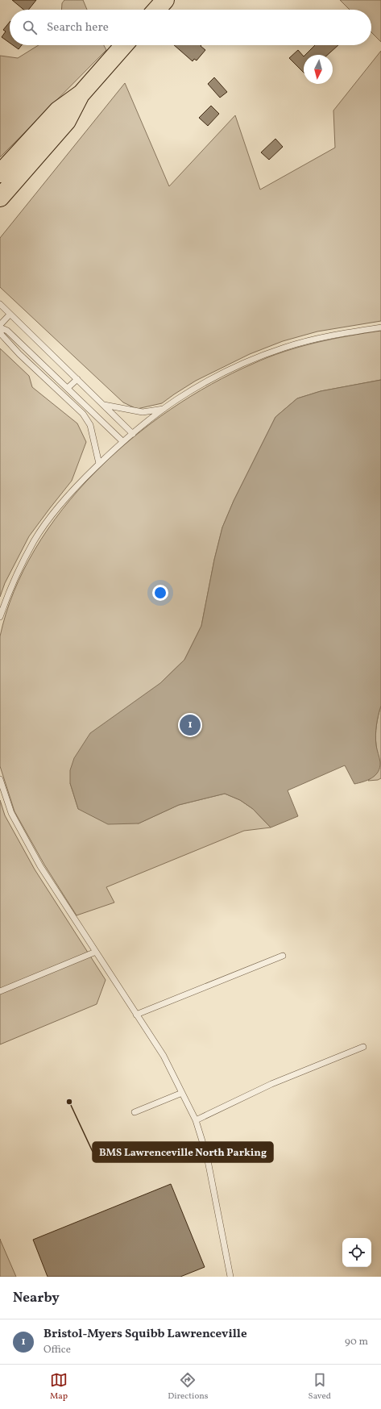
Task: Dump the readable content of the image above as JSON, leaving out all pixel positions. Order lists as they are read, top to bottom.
{
  "places": ["BMS Lawrenceville North Parking"],
  "north": "bottom",
  "page": {
    "search": "Search here",
    "pins": "1",
    "heading": "Nearby",
    "list": [
      {
        "mark": "1",
        "name": "Bristol-Myers Squibb Lawrenceville",
        "note": "Office",
        "value": "90 m"
      }
    ],
    "nav": ["Map", "Directions", "Saved"]
  }
}
